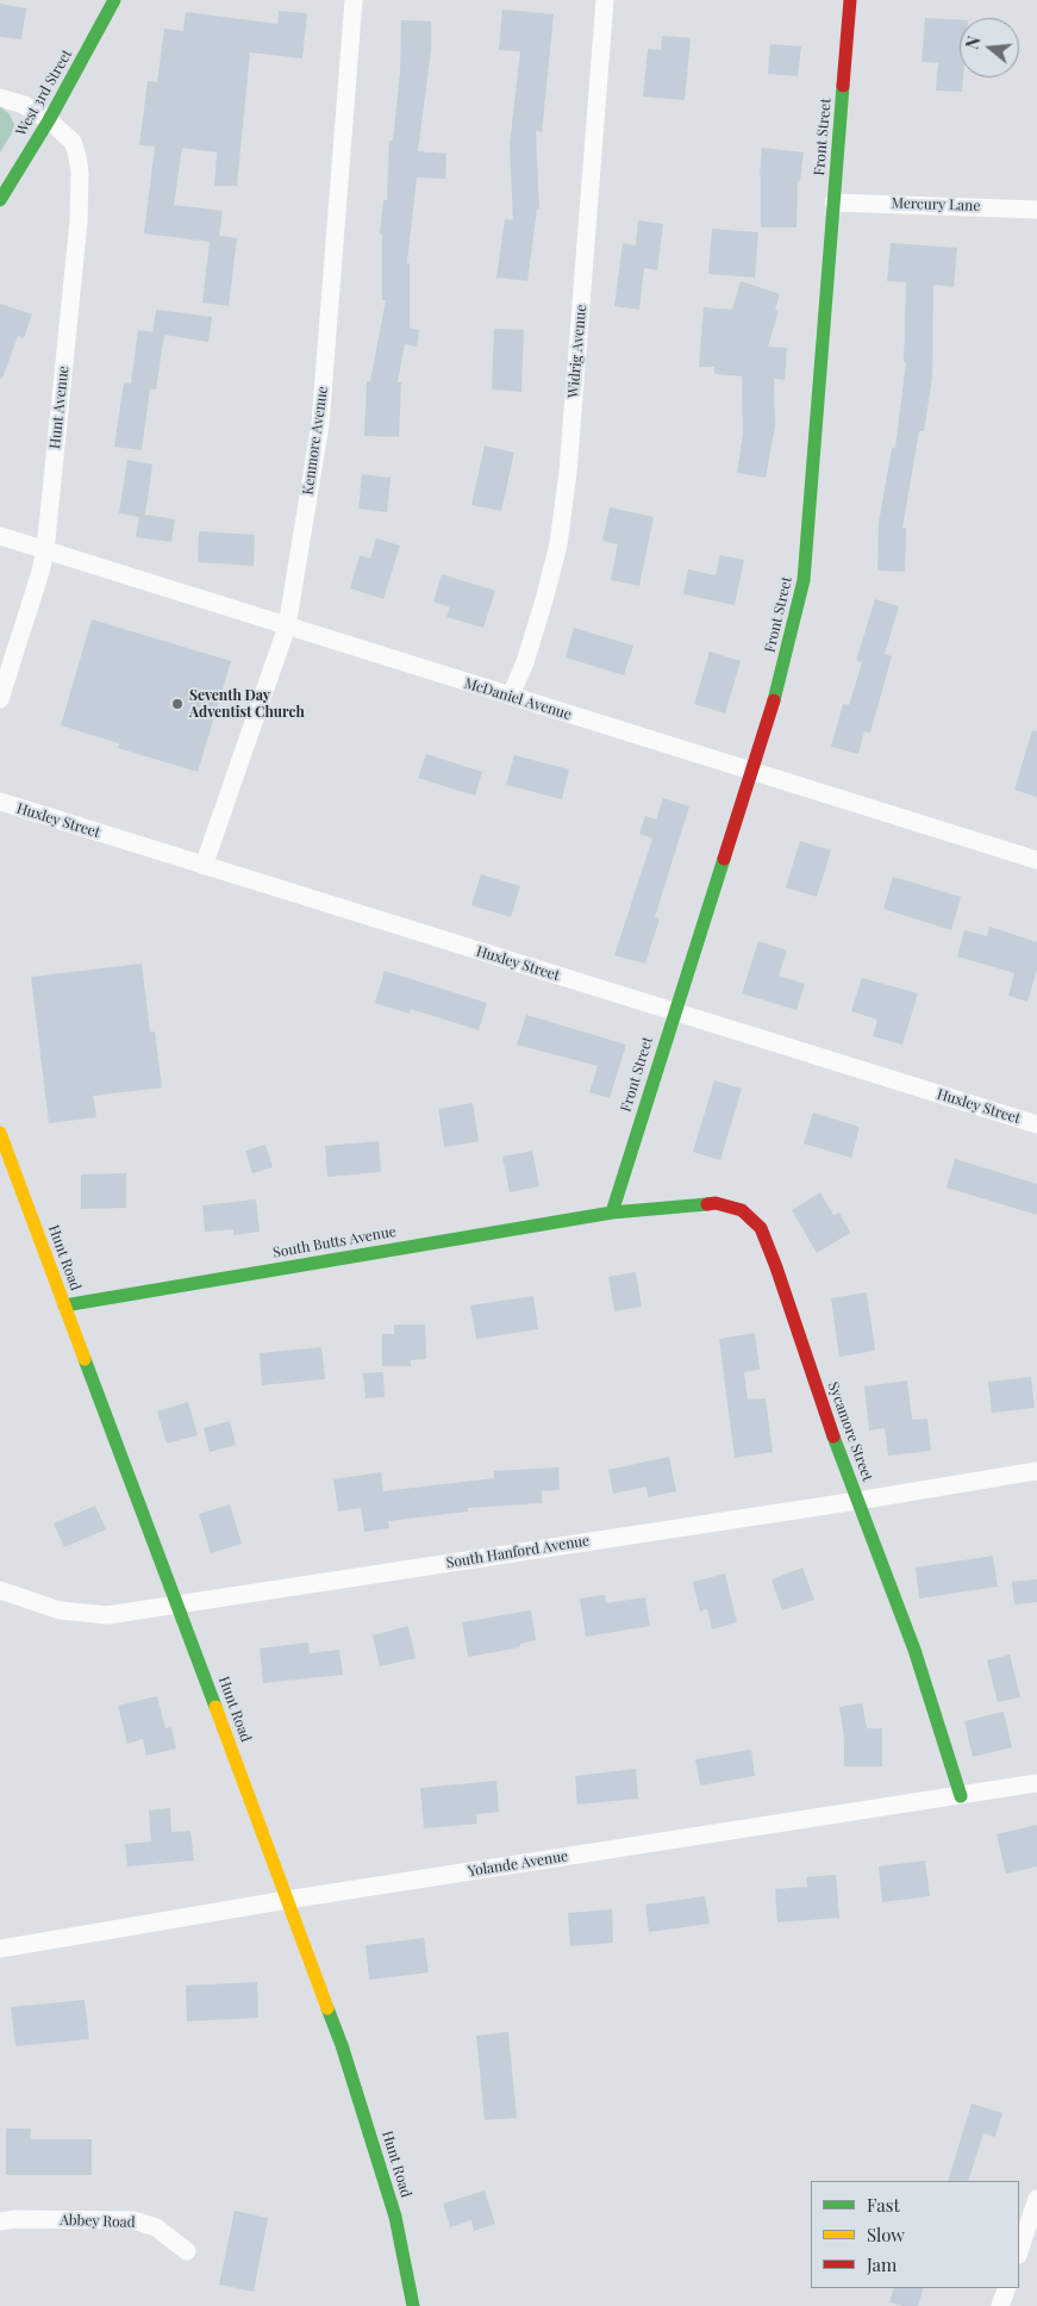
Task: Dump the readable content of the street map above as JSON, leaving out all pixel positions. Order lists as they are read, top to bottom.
{
  "streets": {
    "street": [
      "West 3rd Street",
      "Front Street",
      "Mercury Lane",
      "Widrig Avenue",
      "Hunt Avenue",
      "Kenmore Avenue",
      "McDaniel Avenue",
      "Huxley Street",
      "South Butts Avenue",
      "Hunt Road",
      "Sycamore Street",
      "South Hanford Avenue",
      "Yolande Avenue",
      "Abbey Road"
    ]
  },
  "crossings": [
    ["West 3rd Street", "Hunt Avenue"],
    ["Front Street", "Mercury Lane"],
    ["Front Street", "McDaniel Avenue"],
    ["Front Street", "Huxley Street"],
    ["Front Street", "South Butts Avenue"],
    ["Front Street", "Sycamore Street"],
    ["Widrig Avenue", "McDaniel Avenue"],
    ["Hunt Avenue", "McDaniel Avenue"],
    ["Kenmore Avenue", "McDaniel Avenue"],
    ["Kenmore Avenue", "Huxley Street"],
    ["South Butts Avenue", "Hunt Road"],
    ["South Butts Avenue", "Sycamore Street"],
    ["Hunt Road", "South Hanford Avenue"],
    ["Hunt Road", "Yolande Avenue"],
    ["Sycamore Street", "South Hanford Avenue"],
    ["Sycamore Street", "Yolande Avenue"]
  ],
  "places": ["Seventh Day Adventist Church"],
  "legend": ["Fast", "Slow", "Jam"],
  "north": "left"
}
